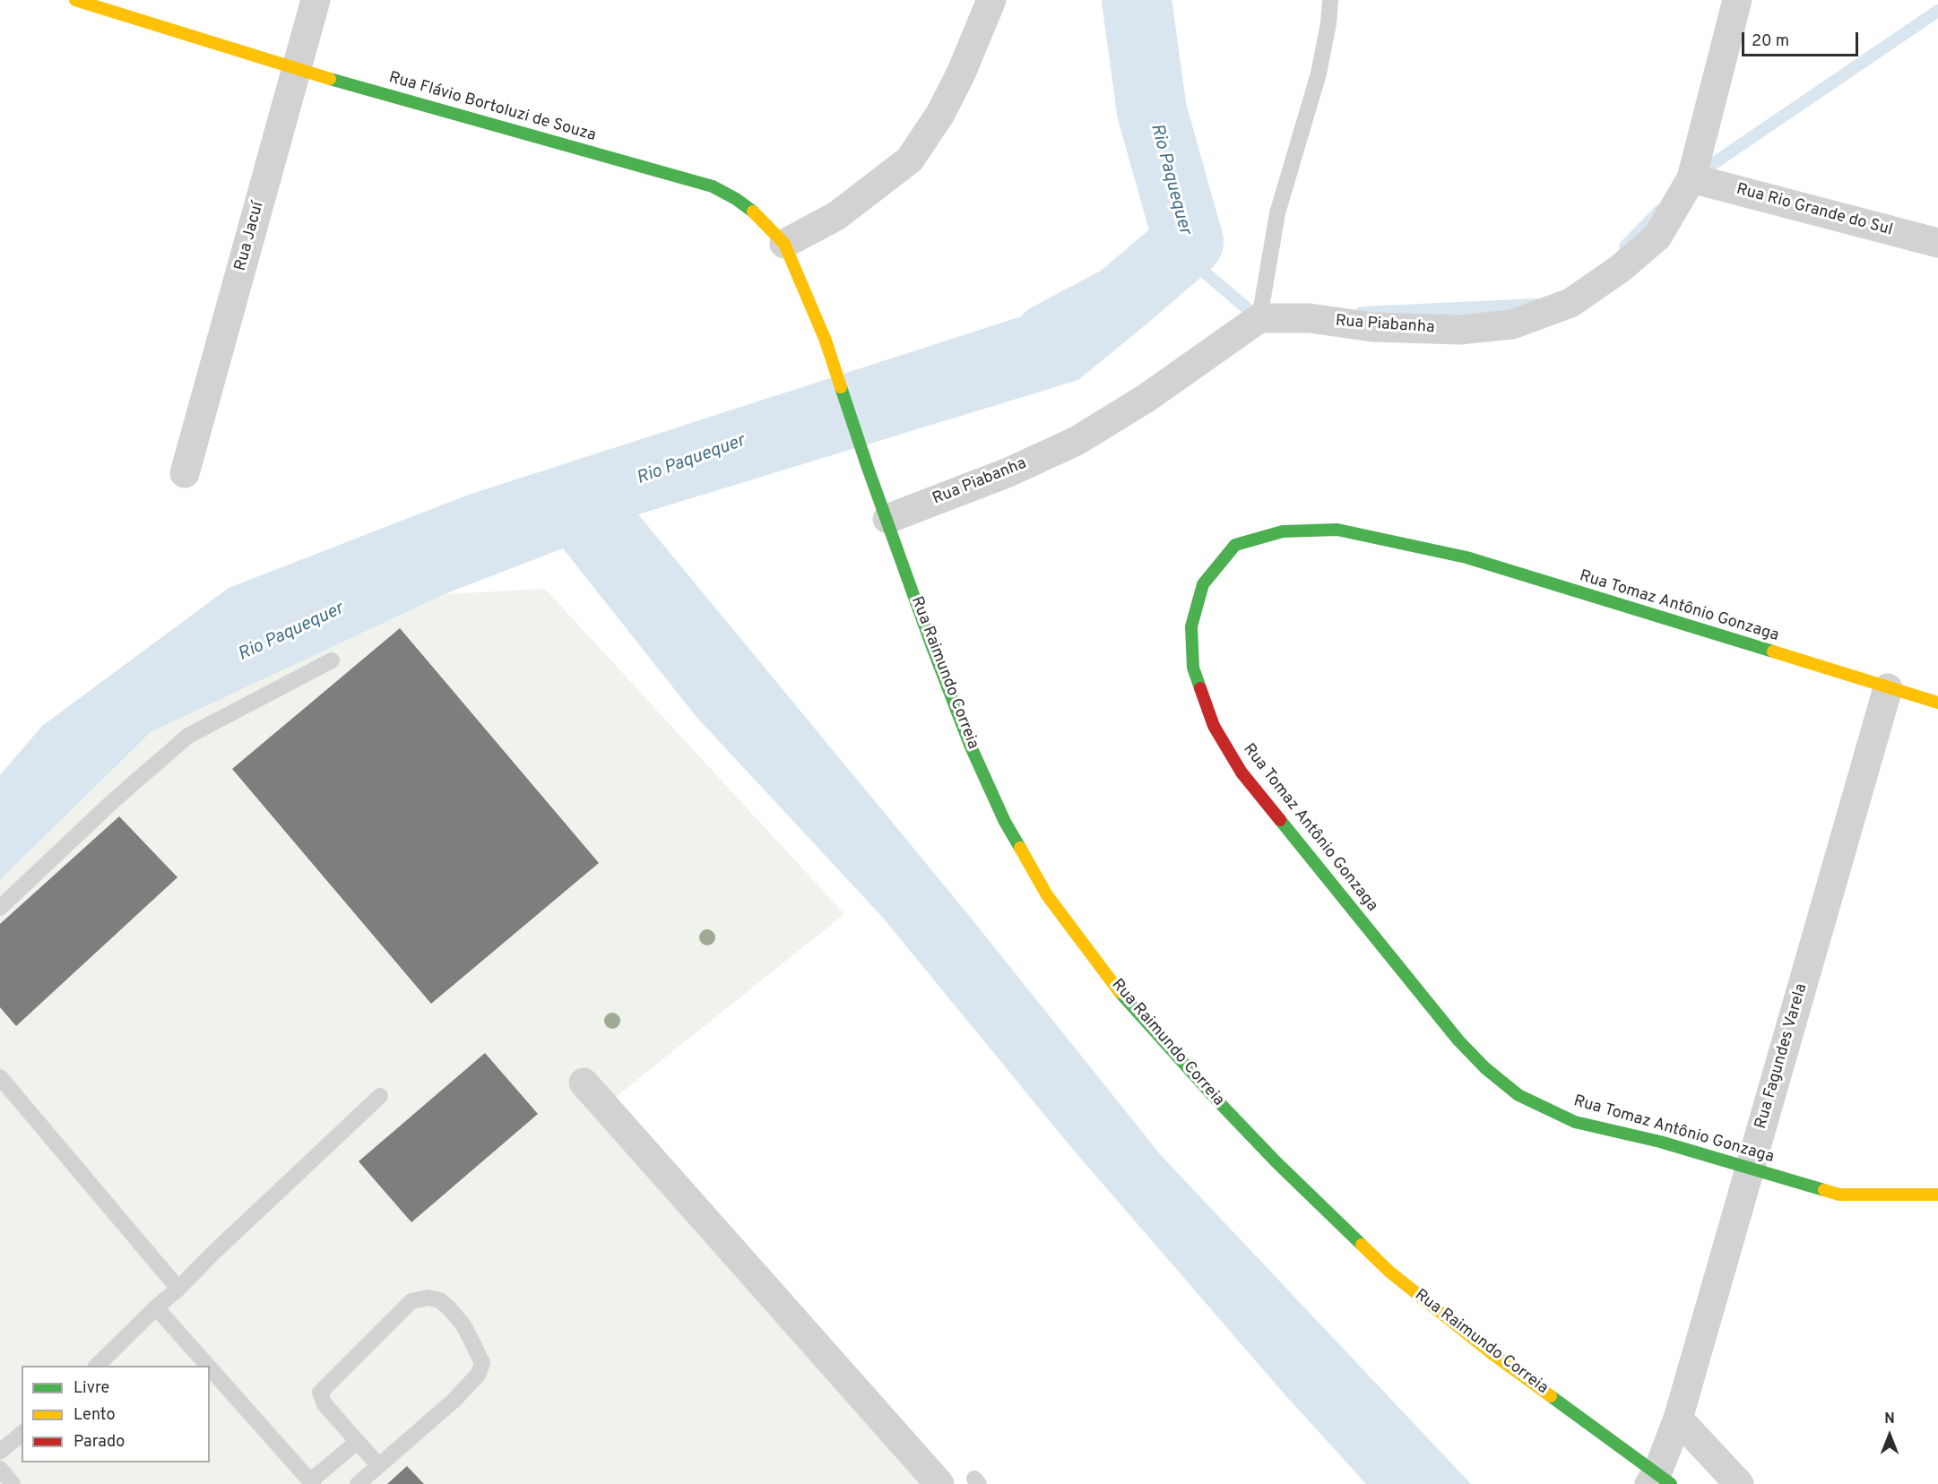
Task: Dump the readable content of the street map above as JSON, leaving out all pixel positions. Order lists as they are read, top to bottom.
{
  "streets": {
    "street": [
      "Rua Flávio Bortoluzi de Souza",
      "Rua Rio Grande do Sul",
      "Rua Jacuí",
      "Rua Piabanha",
      "Rua Tomaz Antônio Gonzaga",
      "Rua Raimundo Correia",
      "Rua Fagundes Varela"
    ]
  },
  "crossings": [
    ["Rua Flávio Bortoluzi de Souza", "Rua Jacuí"],
    ["Rua Flávio Bortoluzi de Souza", "Rua Raimundo Correia"],
    ["Rua Rio Grande do Sul", "Rua Piabanha"],
    ["Rua Piabanha", "Rua Raimundo Correia"],
    ["Rua Tomaz Antônio Gonzaga", "Rua Fagundes Varela"],
    ["Rua Raimundo Correia", "Rua Fagundes Varela"]
  ],
  "water": ["Rio Paquequer"],
  "legend": ["Livre", "Lento", "Parado"],
  "scale_bar": "20 m",
  "north": "top"
}
